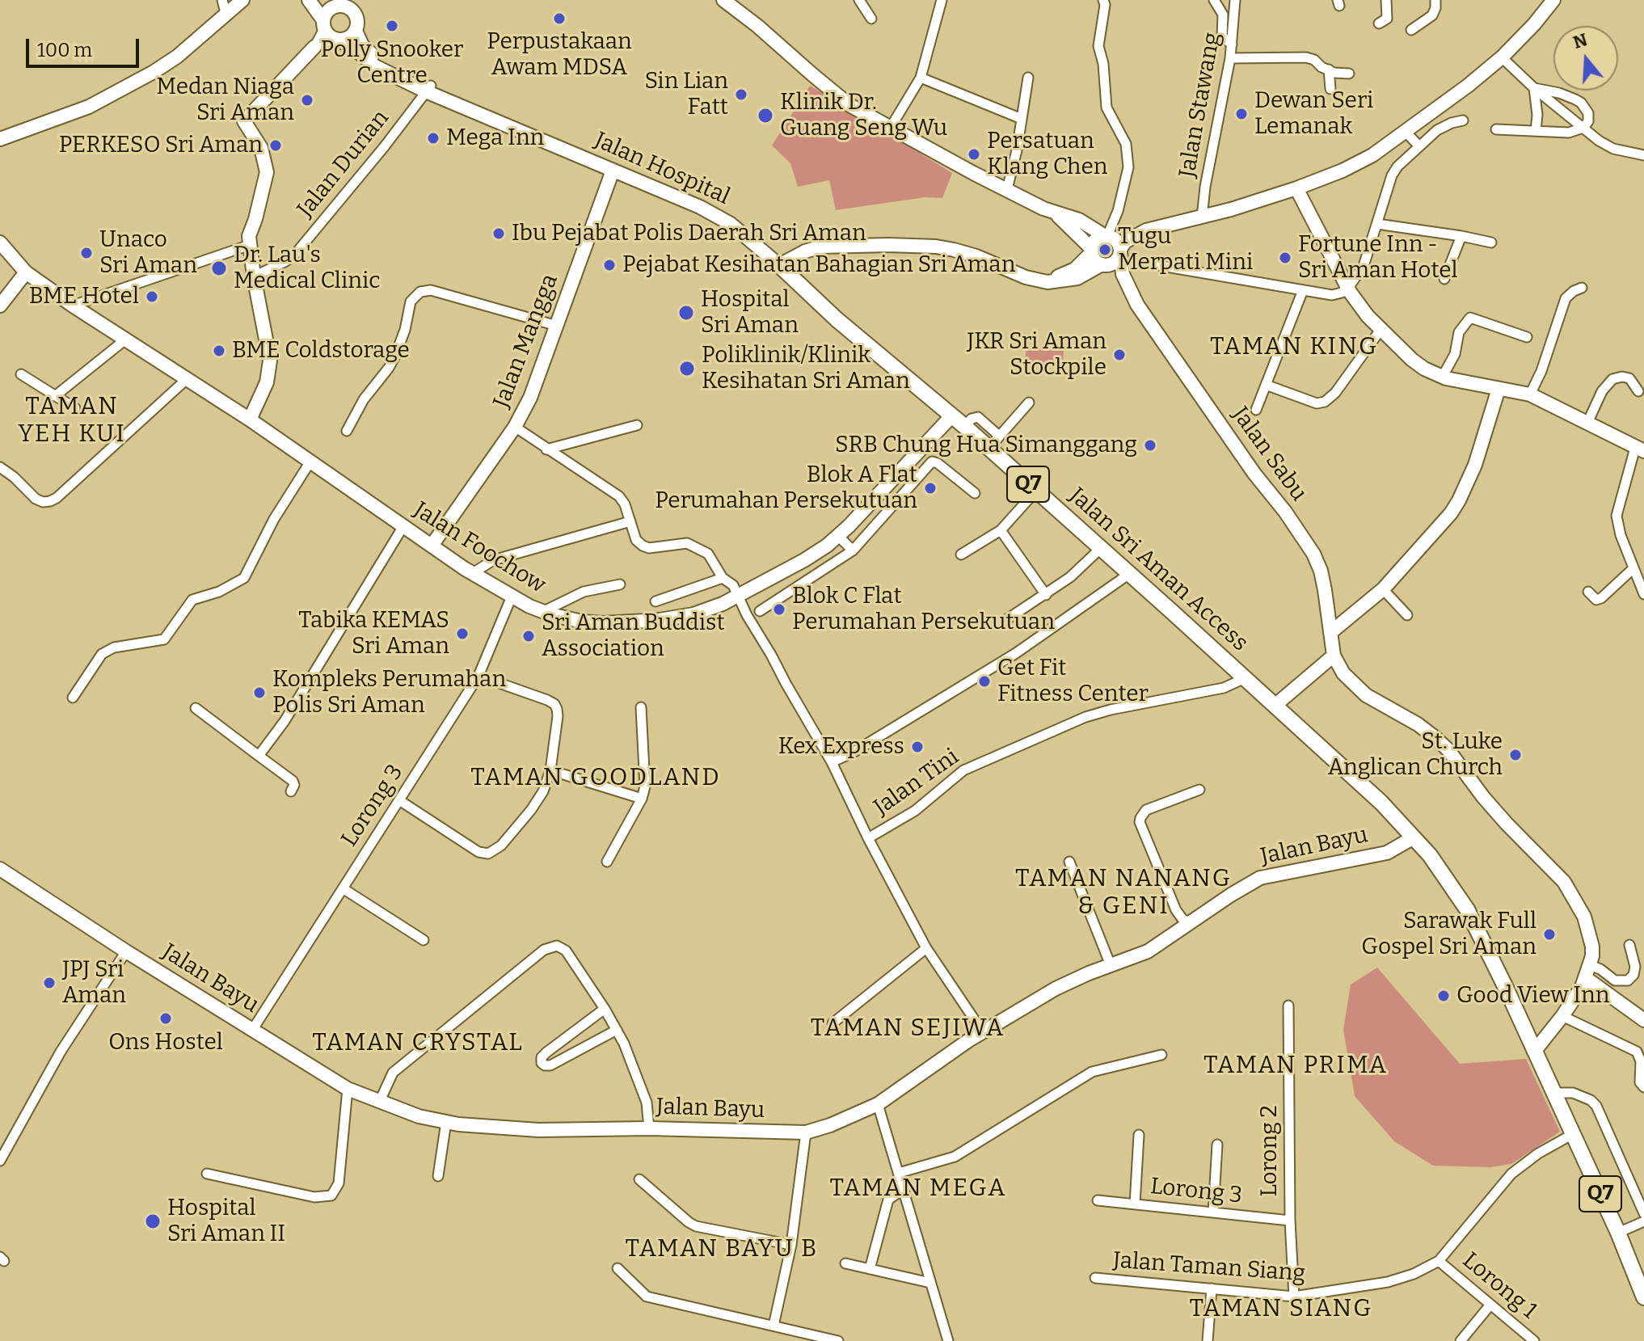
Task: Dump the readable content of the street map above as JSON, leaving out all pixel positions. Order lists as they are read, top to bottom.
{
  "streets": {
    "main road": ["Q7", "Jalan Sri Aman Access"],
    "street": [
      "Jalan Stawang",
      "Jalan Durian",
      "Jalan Hospital",
      "Jalan Mangga",
      "Jalan Sabu",
      "Jalan Foochow",
      "Jalan Tini",
      "Lorong 3",
      "Jalan Bayu",
      "Lorong 2",
      "Jalan Taman Siang",
      "Lorong 1"
    ]
  },
  "crossings": [
    ["Jalan Durian", "Jalan Hospital"],
    ["Jalan Hospital", "Jalan Mangga"],
    ["Jalan Hospital", "Jalan Sri Aman Access"],
    ["Jalan Mangga", "Jalan Foochow"],
    ["Q7", "Jalan Sri Aman Access"],
    ["Q7", "Jalan Bayu"],
    ["Q7", "Jalan Taman Siang"],
    ["Jalan Foochow", "Jalan Sri Aman Access"],
    ["Jalan Foochow", "Lorong 3"],
    ["Jalan Sri Aman Access", "Jalan Tini"],
    ["Jalan Sri Aman Access", "Jalan Bayu"],
    ["Lorong 3", "Jalan Bayu"],
    ["Lorong 3", "Lorong 2"],
    ["Lorong 2", "Jalan Taman Siang"],
    ["Jalan Taman Siang", "Lorong 1"]
  ],
  "districts": [
    "TAMAN KING",
    "TAMAN YEH KUI",
    "TAMAN GOODLAND",
    "TAMAN NANANG & GENI",
    "TAMAN SEJIWA",
    "TAMAN CRYSTAL",
    "TAMAN PRIMA",
    "TAMAN MEGA",
    "TAMAN BAYU B",
    "TAMAN SIANG"
  ],
  "places": [
    "Perpustakaan Awam MDSA",
    "Polly Snooker Centre",
    "Sin Lian Fatt",
    "Medan Niaga Sri Aman",
    "Dewan Seri Lemanak",
    "Klinik Dr. Guang Seng Wu",
    "Mega Inn",
    "PERKESO Sri Aman",
    "Persatuan Klang Chen",
    "Ibu Pejabat Polis Daerah Sri Aman",
    "Tugu Merpati Mini",
    "Unaco Sri Aman",
    "Fortune Inn - Sri Aman Hotel",
    "Pejabat Kesihatan Bahagian Sri Aman",
    "Dr. Lau's Medical Clinic",
    "BME Hotel",
    "Hospital Sri Aman",
    "BME Coldstorage",
    "JKR Sri Aman Stockpile",
    "Poliklinik/Klinik Kesihatan Sri Aman",
    "SRB Chung Hua Simanggang",
    "Blok A Flat Perumahan Persekutuan",
    "Blok C Flat Perumahan Persekutuan",
    "Tabika KEMAS Sri Aman",
    "Sri Aman Buddist Association",
    "Get Fit Fitness Center",
    "Kompleks Perumahan Polis Sri Aman",
    "Kex Express",
    "St. Luke Anglican Church",
    "Sarawak Full Gospel Sri Aman",
    "JPJ Sri Aman",
    "Good View Inn",
    "Ons Hostel",
    "Hospital Sri Aman II"
  ],
  "scale_bar": "100 m",
  "north": "top"
}
